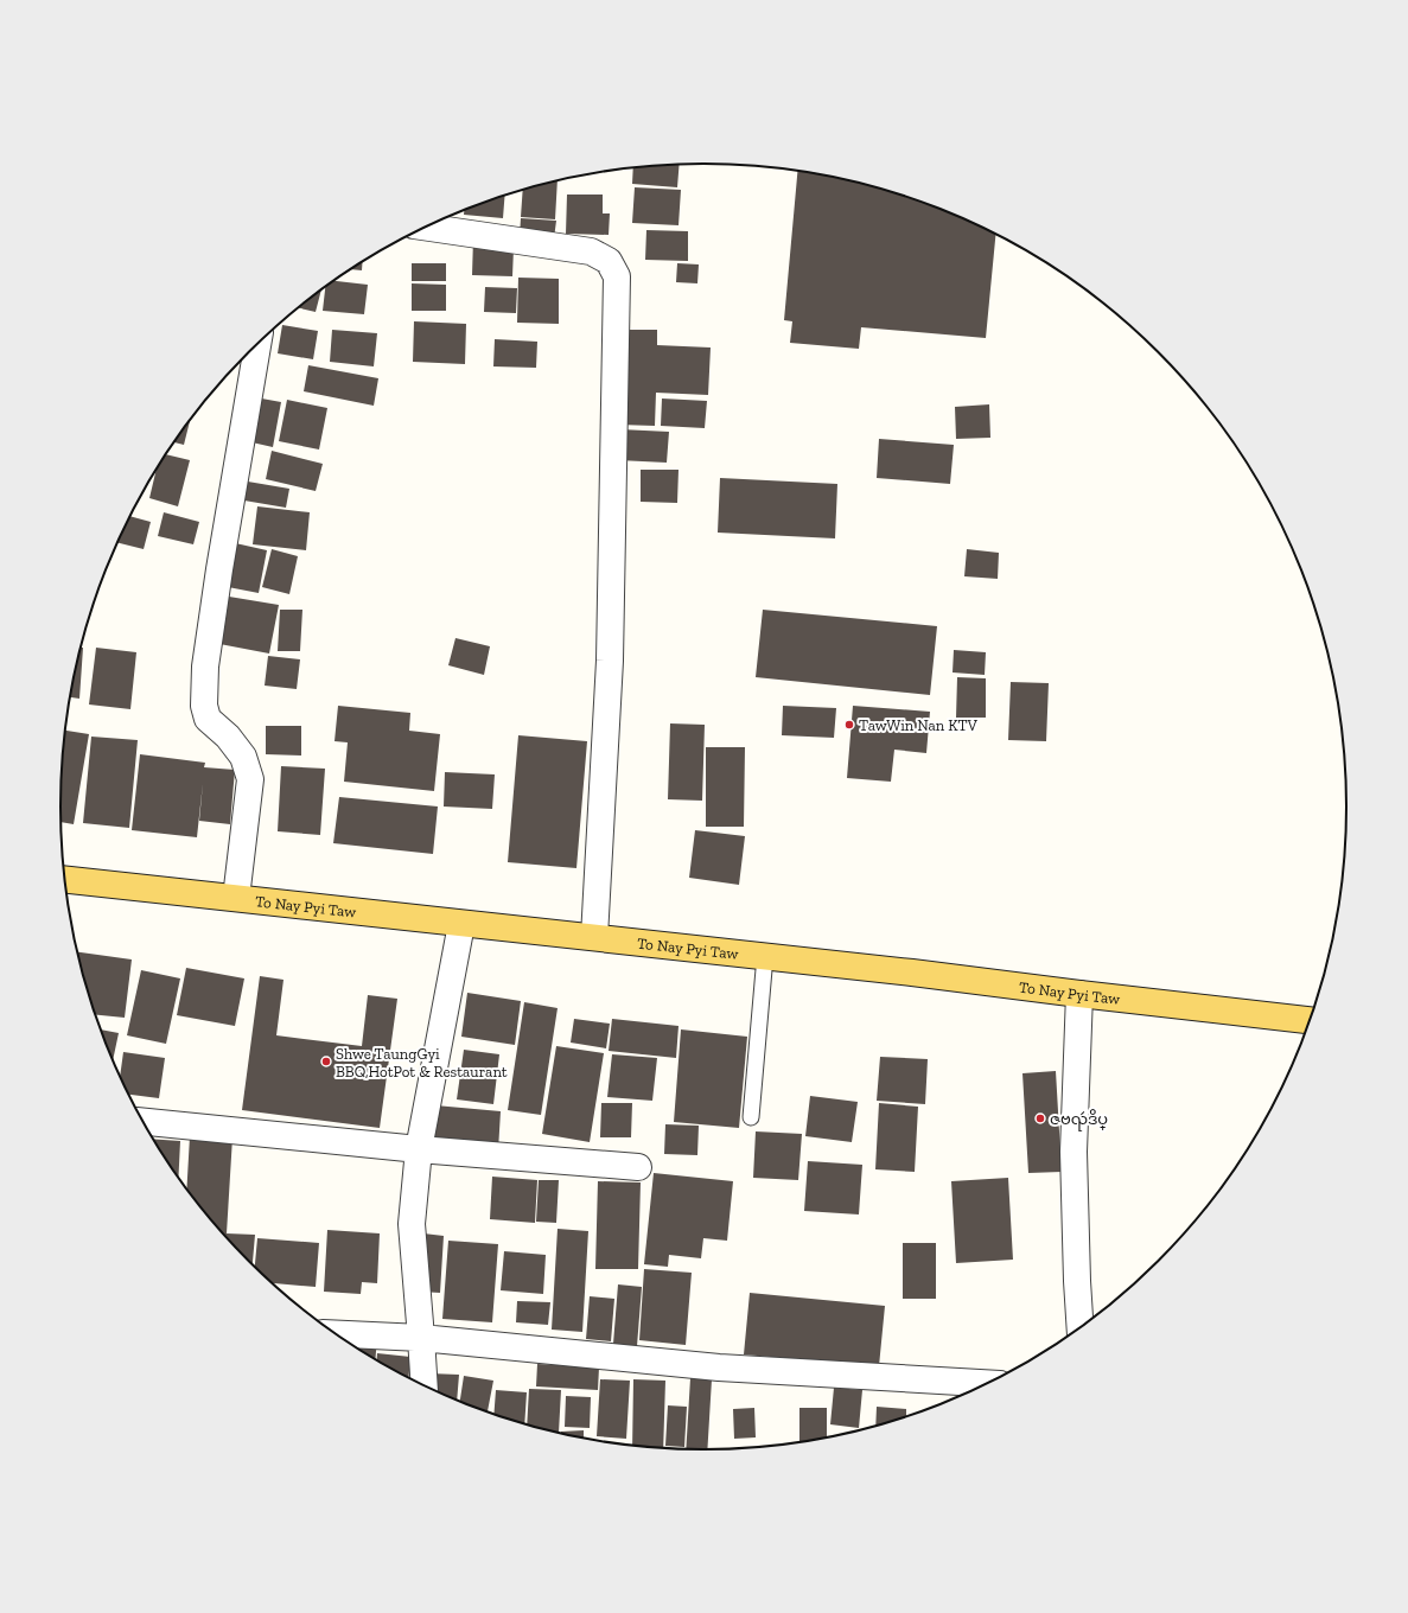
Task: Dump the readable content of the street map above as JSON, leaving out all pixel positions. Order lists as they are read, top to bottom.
{
  "streets": {
    "main road": ["To Nay Pyi Taw"]
  },
  "places": ["TawWin Nan KTV", "Shwe TaungGyi BBQ,HotPot & Restaurant", "ဇဗၺဴဒိပ္"]
}
